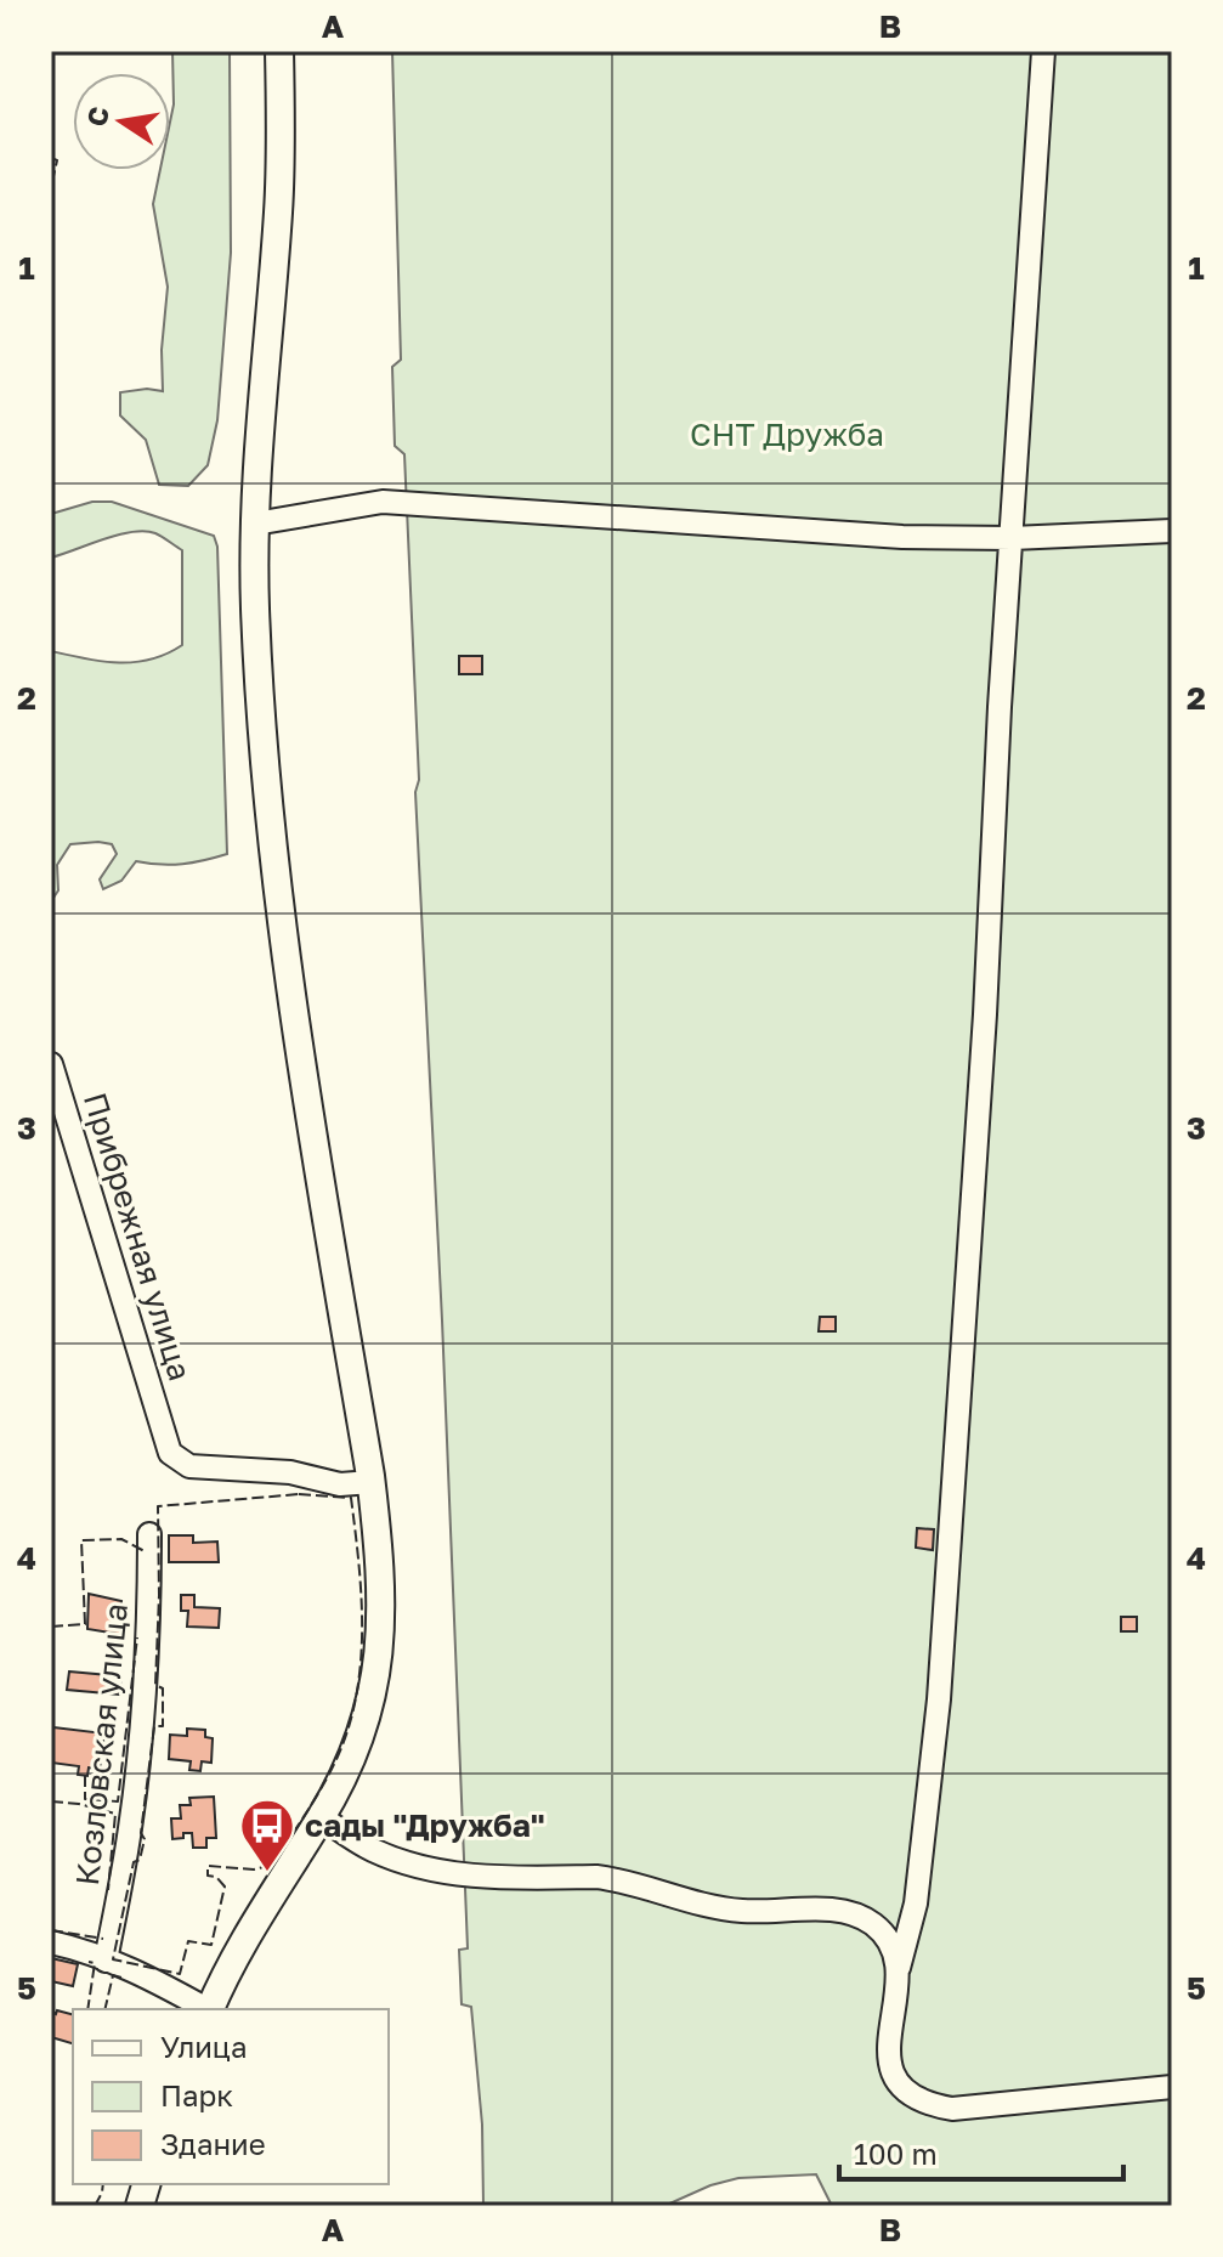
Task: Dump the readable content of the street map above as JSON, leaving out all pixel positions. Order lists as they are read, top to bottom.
{
  "streets": {
    "street": ["Прибрежная улица", "Козловская улица"]
  },
  "parks": ["СНТ Дружба"],
  "places": {
    "bus stop": ["сады \"Дружба\""]
  },
  "legend": ["Улица", "Парк", "Здание"],
  "scale_bar": "100 m",
  "north": "left",
  "grid": {
    "columns": ["A", "B"],
    "rows": [
      "1",
      "2",
      "3",
      "4",
      "5"
    ]
  }
}
